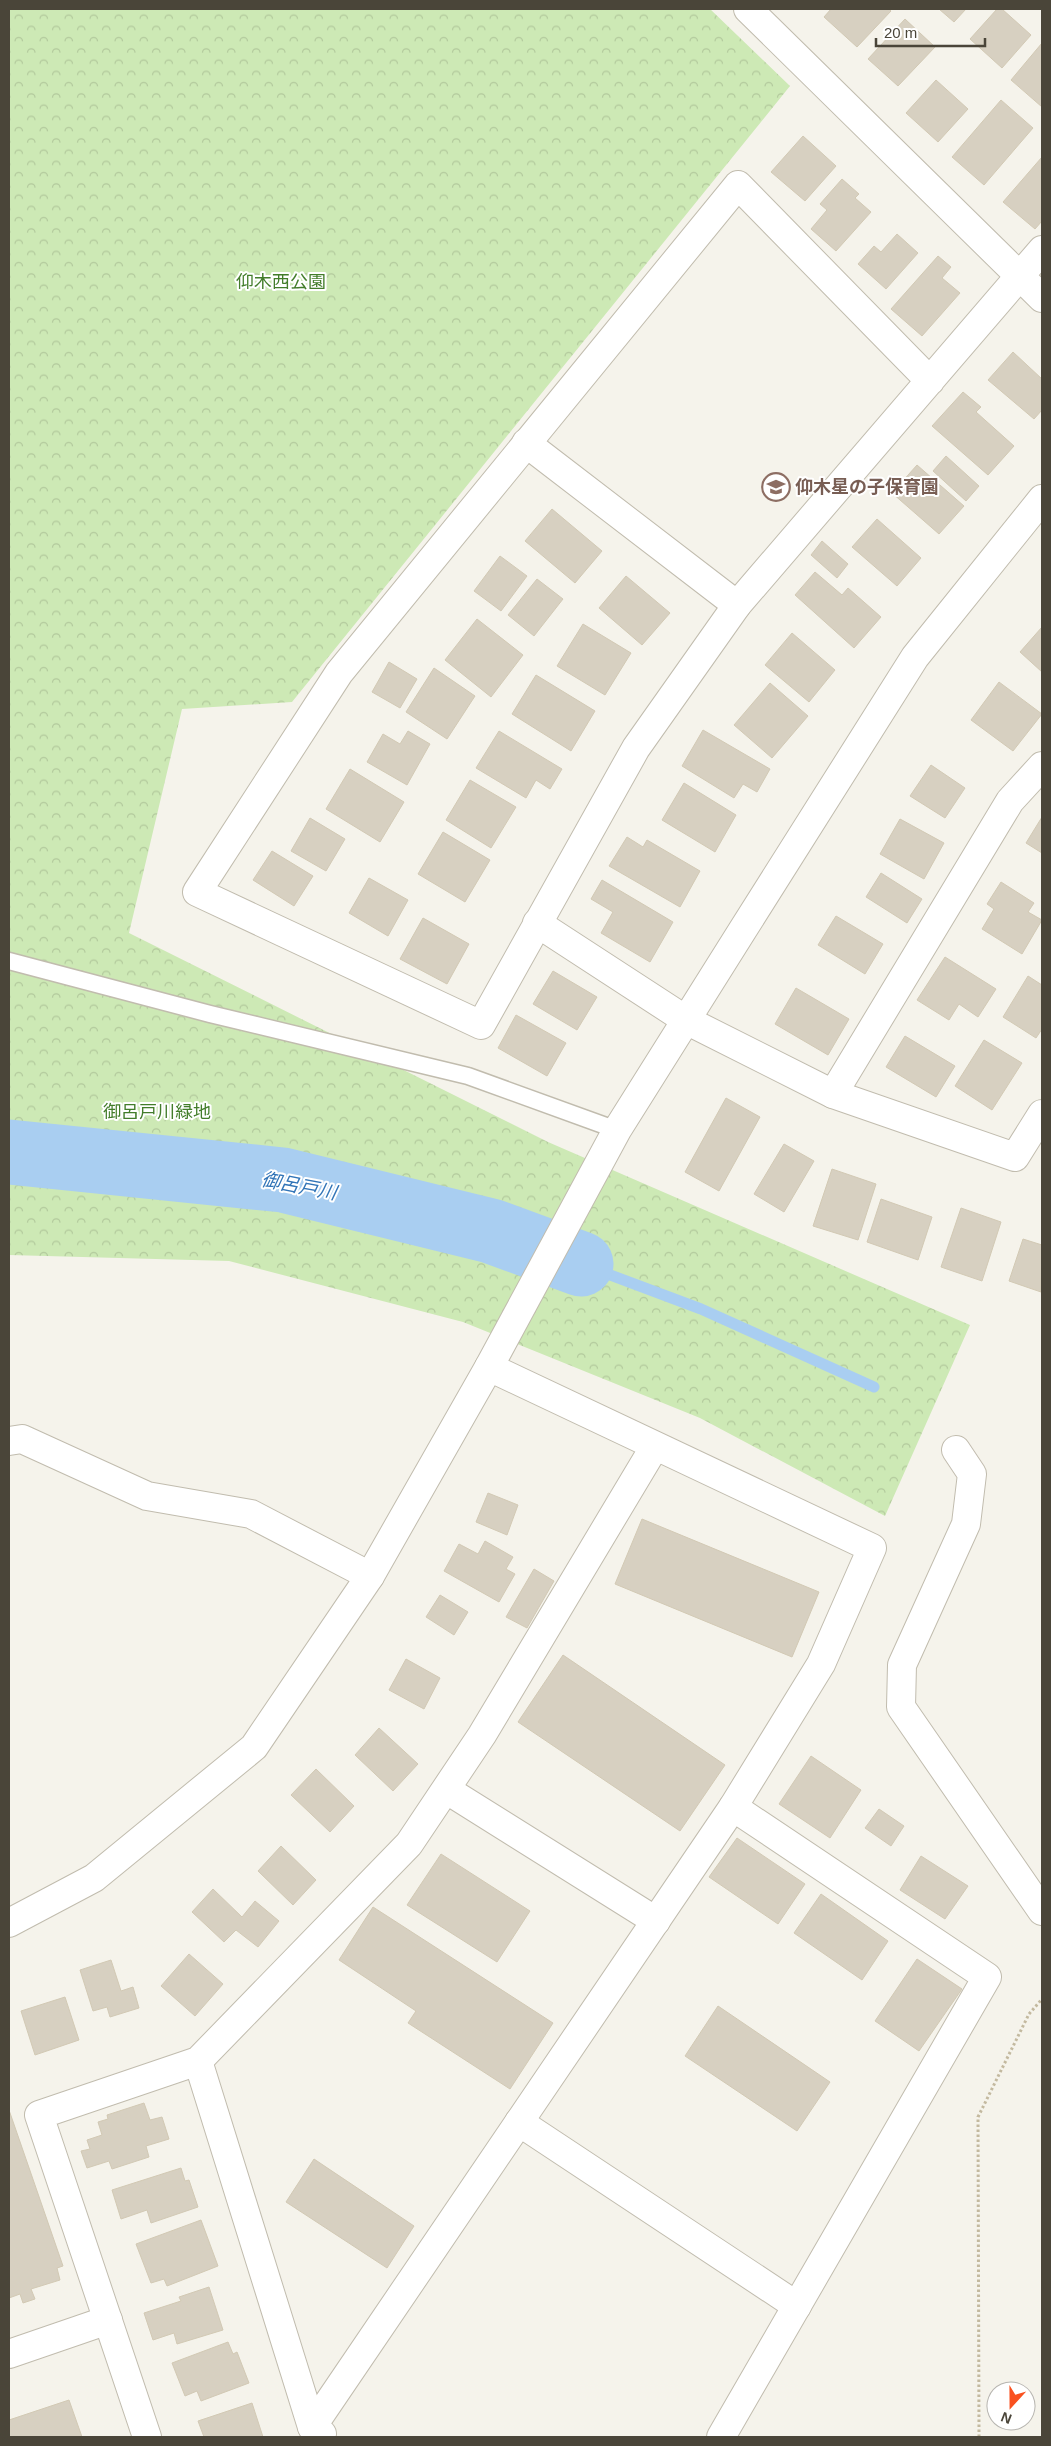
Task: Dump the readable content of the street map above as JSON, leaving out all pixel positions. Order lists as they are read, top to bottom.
{
  "water": ["御呂戸川"],
  "parks": ["仰木西公園", "御呂戸川緑地"],
  "places": {
    "school or university": ["仰木星の子保育園"]
  },
  "scale_bar": "20 m",
  "north": "bottom"
}
